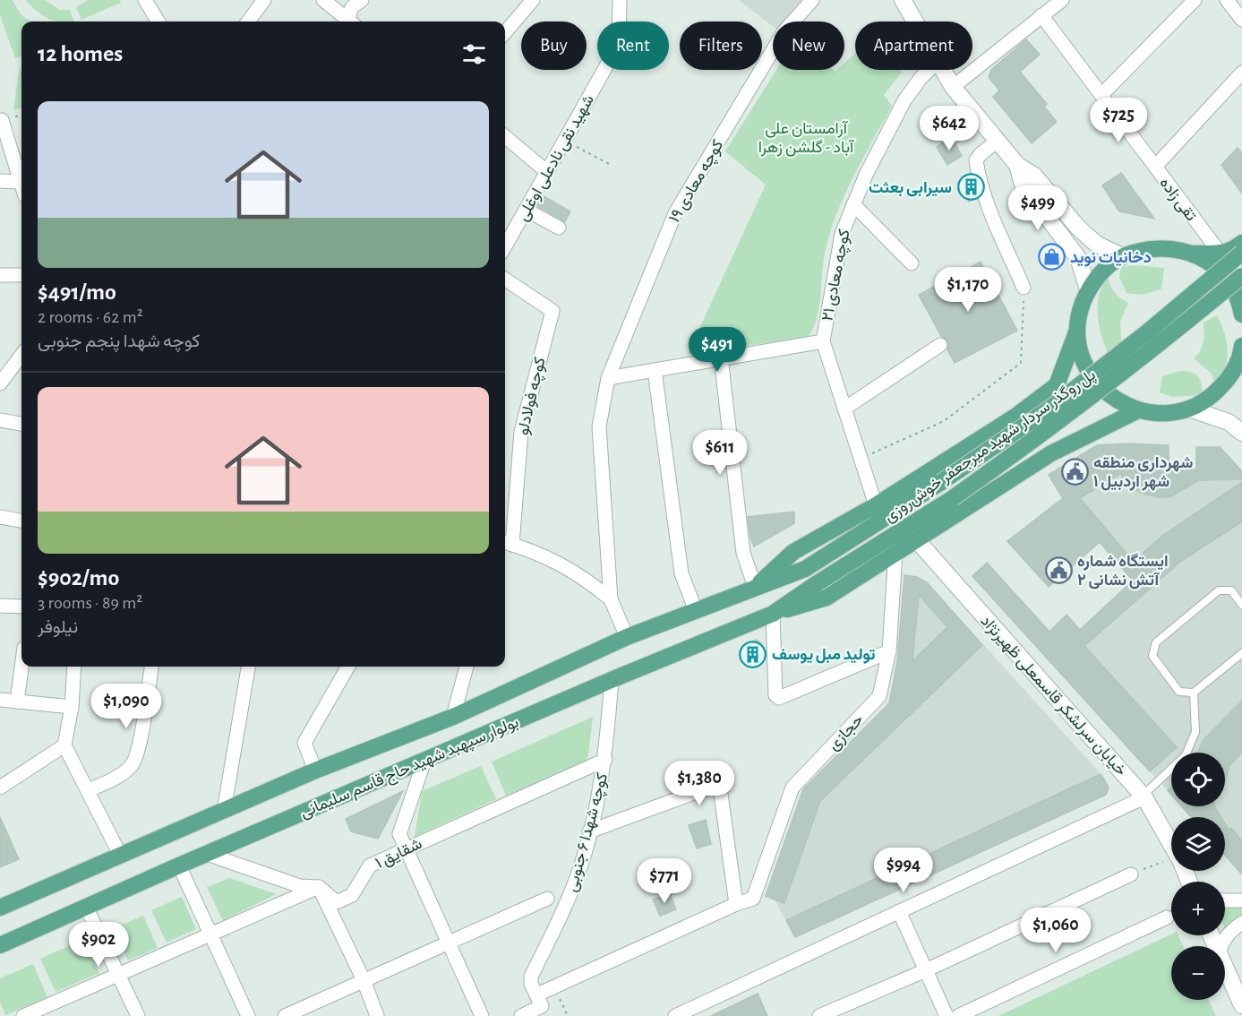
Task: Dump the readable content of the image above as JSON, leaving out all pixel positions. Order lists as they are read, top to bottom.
{
  "streets": {
    "main road": ["پل روگذر سردار شهید میرجعفر خوش‌روزی", "خیابان سرلشکر قاسمعلی ظهیرنژاد", "بولوار سپهبد شهید حاج قاسم سلیمانی"],
    "street": [
      "شهید نقی نادعلی اوغلی",
      "کوچه معادی ۱۹",
      "تقی زاده",
      "کوچه معادی ۲۱",
      "کوچه فولادلو",
      "حجازی",
      "کوچه شهدا ۶ جنوبی",
      "شقایق ۱"
    ]
  },
  "crossings": [
    ["پل روگذر سردار شهید میرجعفر خوش‌روزی", "بولوار سپهبد شهید حاج قاسم سلیمانی"],
    ["بولوار سپهبد شهید حاج قاسم سلیمانی", "کوچه شهدا ۶ جنوبی"],
    ["کوچه شهدا ۶ جنوبی", "شقایق ۱"]
  ],
  "parks": ["آرامستان علی آباد - گلشن زهرا"],
  "places": {
    "building": ["سیرابی بعثت", "تولید مبل یوسف"],
    "shop": ["دخانیات نوید"],
    "public building": ["شهرداری منطقه ۱ شهر اردبیل", "ایستگاه شماره ۲ آتش نشانی"]
  },
  "page": {
    "chip": [
      "Buy",
      "Rent",
      "Filters",
      "New",
      "Apartment"
    ],
    "heading": "12 homes",
    "list": [
      {
        "name": "$491/mo",
        "note": "2 rooms · 62 m² · کوچه شهدا پنجم جنوبی"
      },
      {
        "name": "$902/mo",
        "note": "3 rooms · 89 m² · نیلوفر"
      }
    ],
    "price": [
      "$725",
      "$642",
      "$499",
      "$1,170",
      "$491",
      "$611",
      "$1,090",
      "$1,380",
      "$994",
      "$771",
      "$1,060",
      "$902"
    ],
    "map_buttons": ["+", "−"]
  }
}
